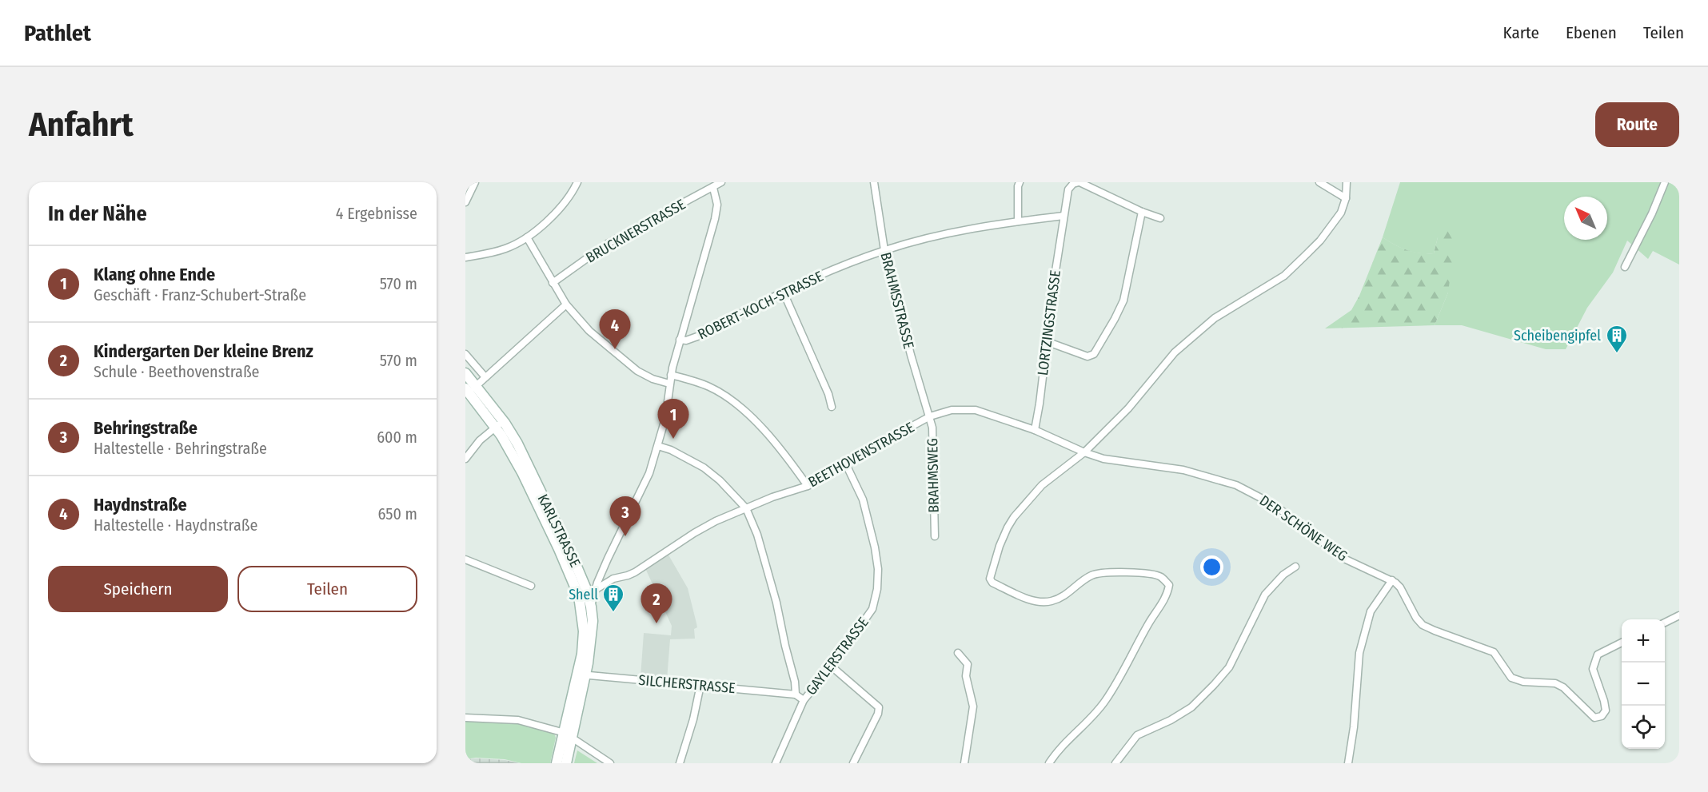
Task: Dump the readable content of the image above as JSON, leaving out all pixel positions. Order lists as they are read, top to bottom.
{
  "streets": {
    "main road": ["KARLSTRASSE"],
    "street": [
      "BRUCKNERSTRASSE",
      "BRAHMSSTRASSE",
      "ROBERT-KOCH-STRASSE",
      "LORTZINGSTRASSE",
      "BEETHOVENSTRASSE",
      "BRAHMSWEG",
      "DER SCHÖNE WEG",
      "GAYLERSTRASSE",
      "SILCHERSTRASSE"
    ]
  },
  "crossings": [
    ["BRAHMSSTRASSE", "ROBERT-KOCH-STRASSE"],
    ["BRAHMSSTRASSE", "BEETHOVENSTRASSE"],
    ["BRAHMSSTRASSE", "BRAHMSWEG"],
    ["ROBERT-KOCH-STRASSE", "LORTZINGSTRASSE"],
    ["LORTZINGSTRASSE", "BEETHOVENSTRASSE"],
    ["BEETHOVENSTRASSE", "BRAHMSWEG"],
    ["BEETHOVENSTRASSE", "DER SCHÖNE WEG"],
    ["BEETHOVENSTRASSE", "KARLSTRASSE"],
    ["BEETHOVENSTRASSE", "GAYLERSTRASSE"],
    ["KARLSTRASSE", "SILCHERSTRASSE"]
  ],
  "places": {
    "building": ["Scheibengipfel", "Shell"]
  },
  "north": "top left",
  "page": {
    "header": "Pathlet",
    "nav": ["Karte", "Ebenen", "Teilen"],
    "buttons": [
      "Route",
      ["Speichern", "Teilen"]
    ],
    "title": "Anfahrt",
    "heading": ["In der Nähe", "4 Ergebnisse"],
    "list": [
      {
        "mark": "1",
        "name": "Klang ohne Ende",
        "note": "Geschäft · Franz-Schubert-Straße",
        "value": "570 m"
      },
      {
        "mark": "2",
        "name": "Kindergarten Der kleine Brenz",
        "note": "Schule · Beethovenstraße",
        "value": "570 m"
      },
      {
        "mark": "3",
        "name": "Behringstraße",
        "note": "Haltestelle · Behringstraße",
        "value": "600 m"
      },
      {
        "mark": "4",
        "name": "Haydnstraße",
        "note": "Haltestelle · Haydnstraße",
        "value": "650 m"
      }
    ],
    "pins": [
      "4",
      "1",
      "3",
      "2"
    ],
    "map_buttons": ["+", "−"]
  }
}
